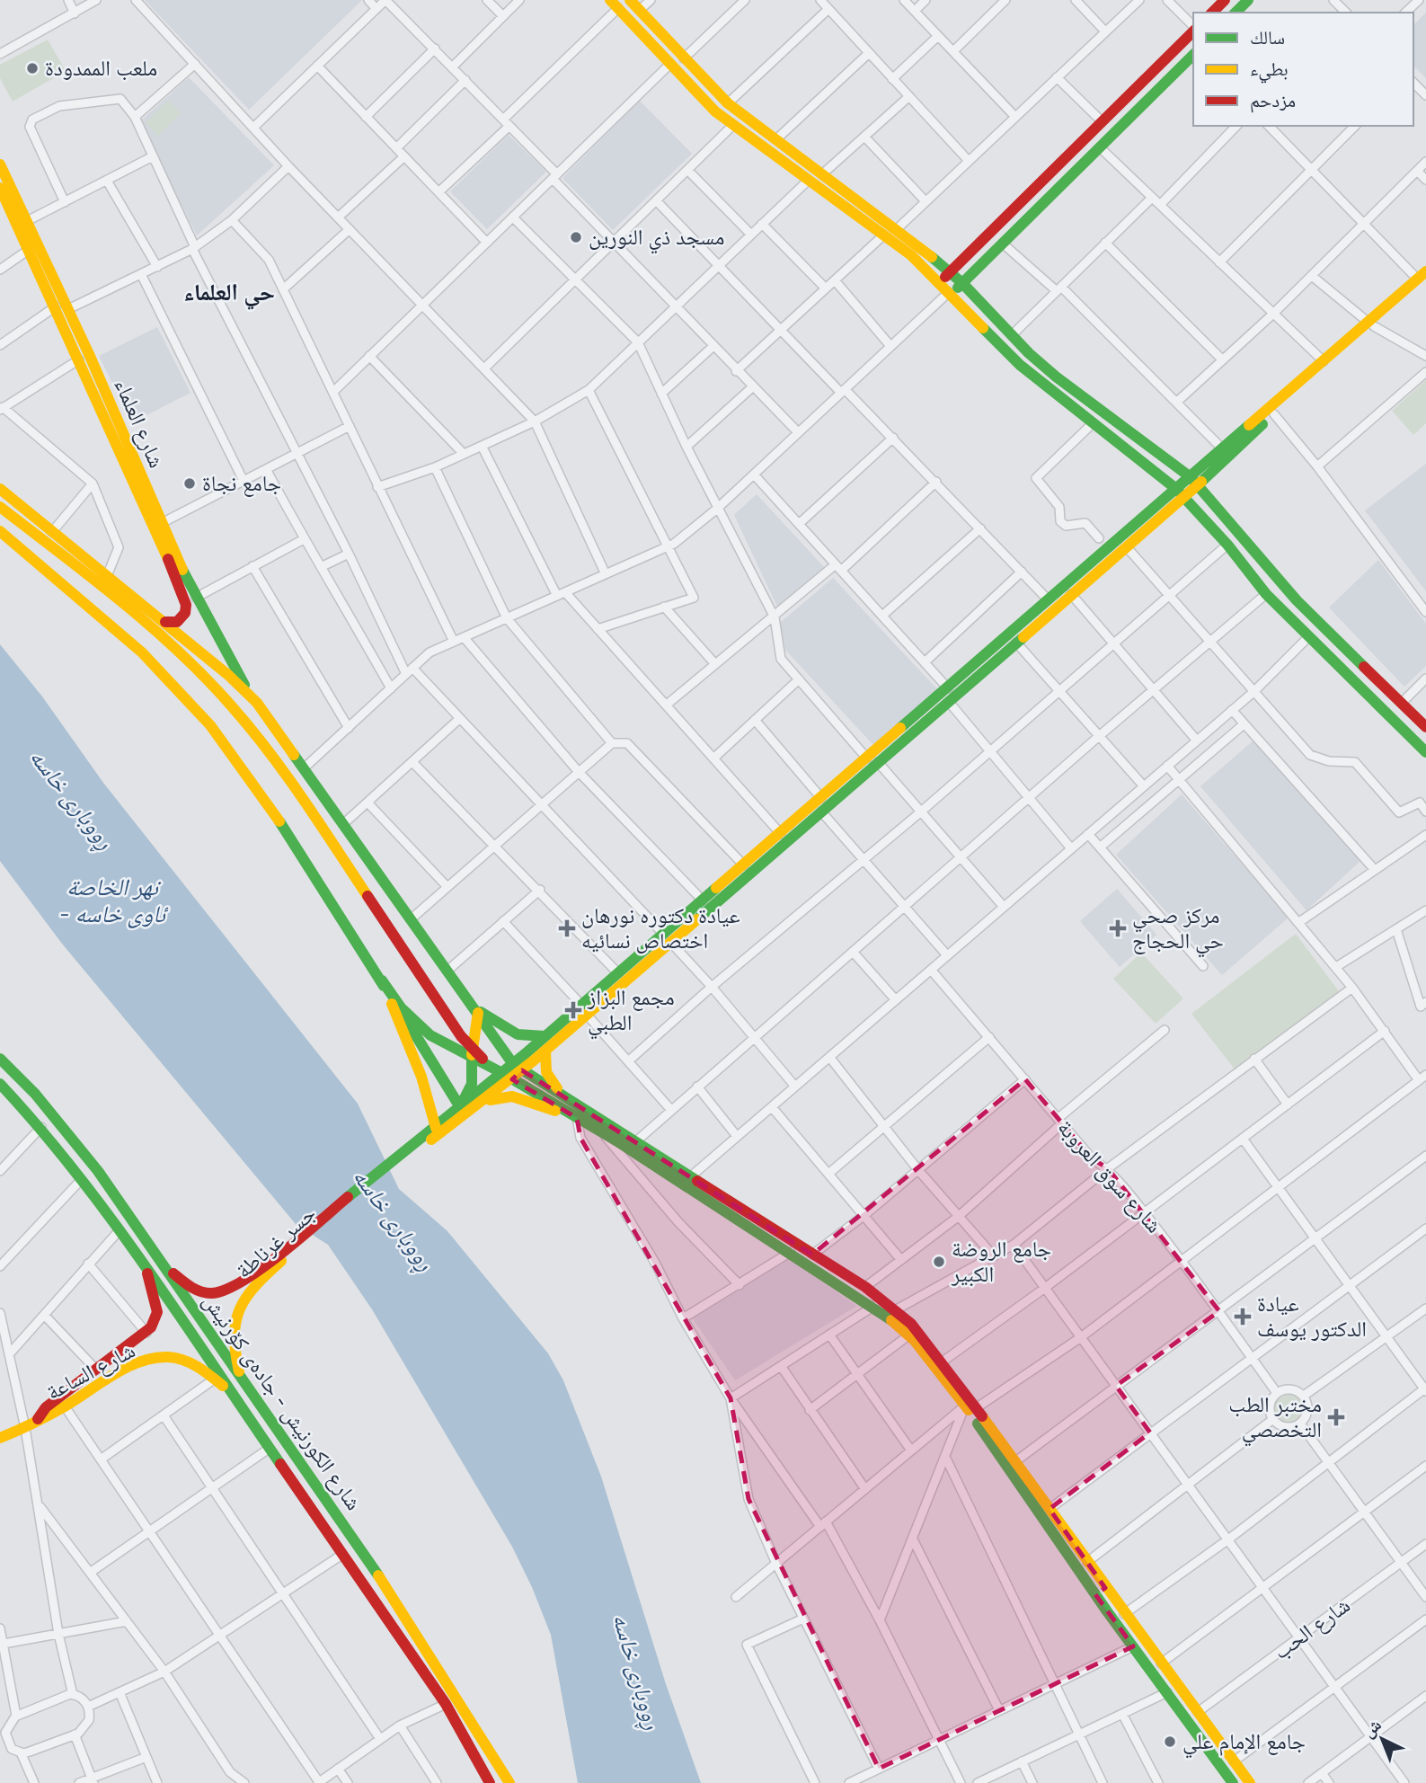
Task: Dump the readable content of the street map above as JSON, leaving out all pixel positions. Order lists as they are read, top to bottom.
{
  "streets": {
    "main road": [
      "شارع العلماء",
      "جسر غرناطة",
      "شارع الساعة",
      "شارع الكورنيش - جادەی کۆرنیش"
    ],
    "street": ["شارع سوق العروبة", "شارع الحب"]
  },
  "crossings": [
    ["جسر غرناطة", "شارع الكورنيش - جادەی کۆرنیش"],
    ["شارع الساعة", "شارع الكورنيش - جادەی کۆرنیش"]
  ],
  "districts": ["حي العلماء"],
  "water": ["ڕووباری خاسە", "نهر الخاصة - ئاوی خاسە"],
  "places": {
    "other": [
      "ملعب الممدودة",
      "مسجد ذي النورين",
      "جامع نجاة",
      "جامع الروضة الكبير",
      "جامع الإمام علي"
    ],
    "health": [
      "عيادة دكتوره نورهان اختصاص نسائيه",
      "مركز صحي حي الحجاج",
      "مجمع البزاز الطبي",
      "عيادة الدكتور يوسف",
      "مختبر الطب التخصصي"
    ]
  },
  "legend": ["سالك", "بطيء", "مزدحم"],
  "north": "top left"
}
